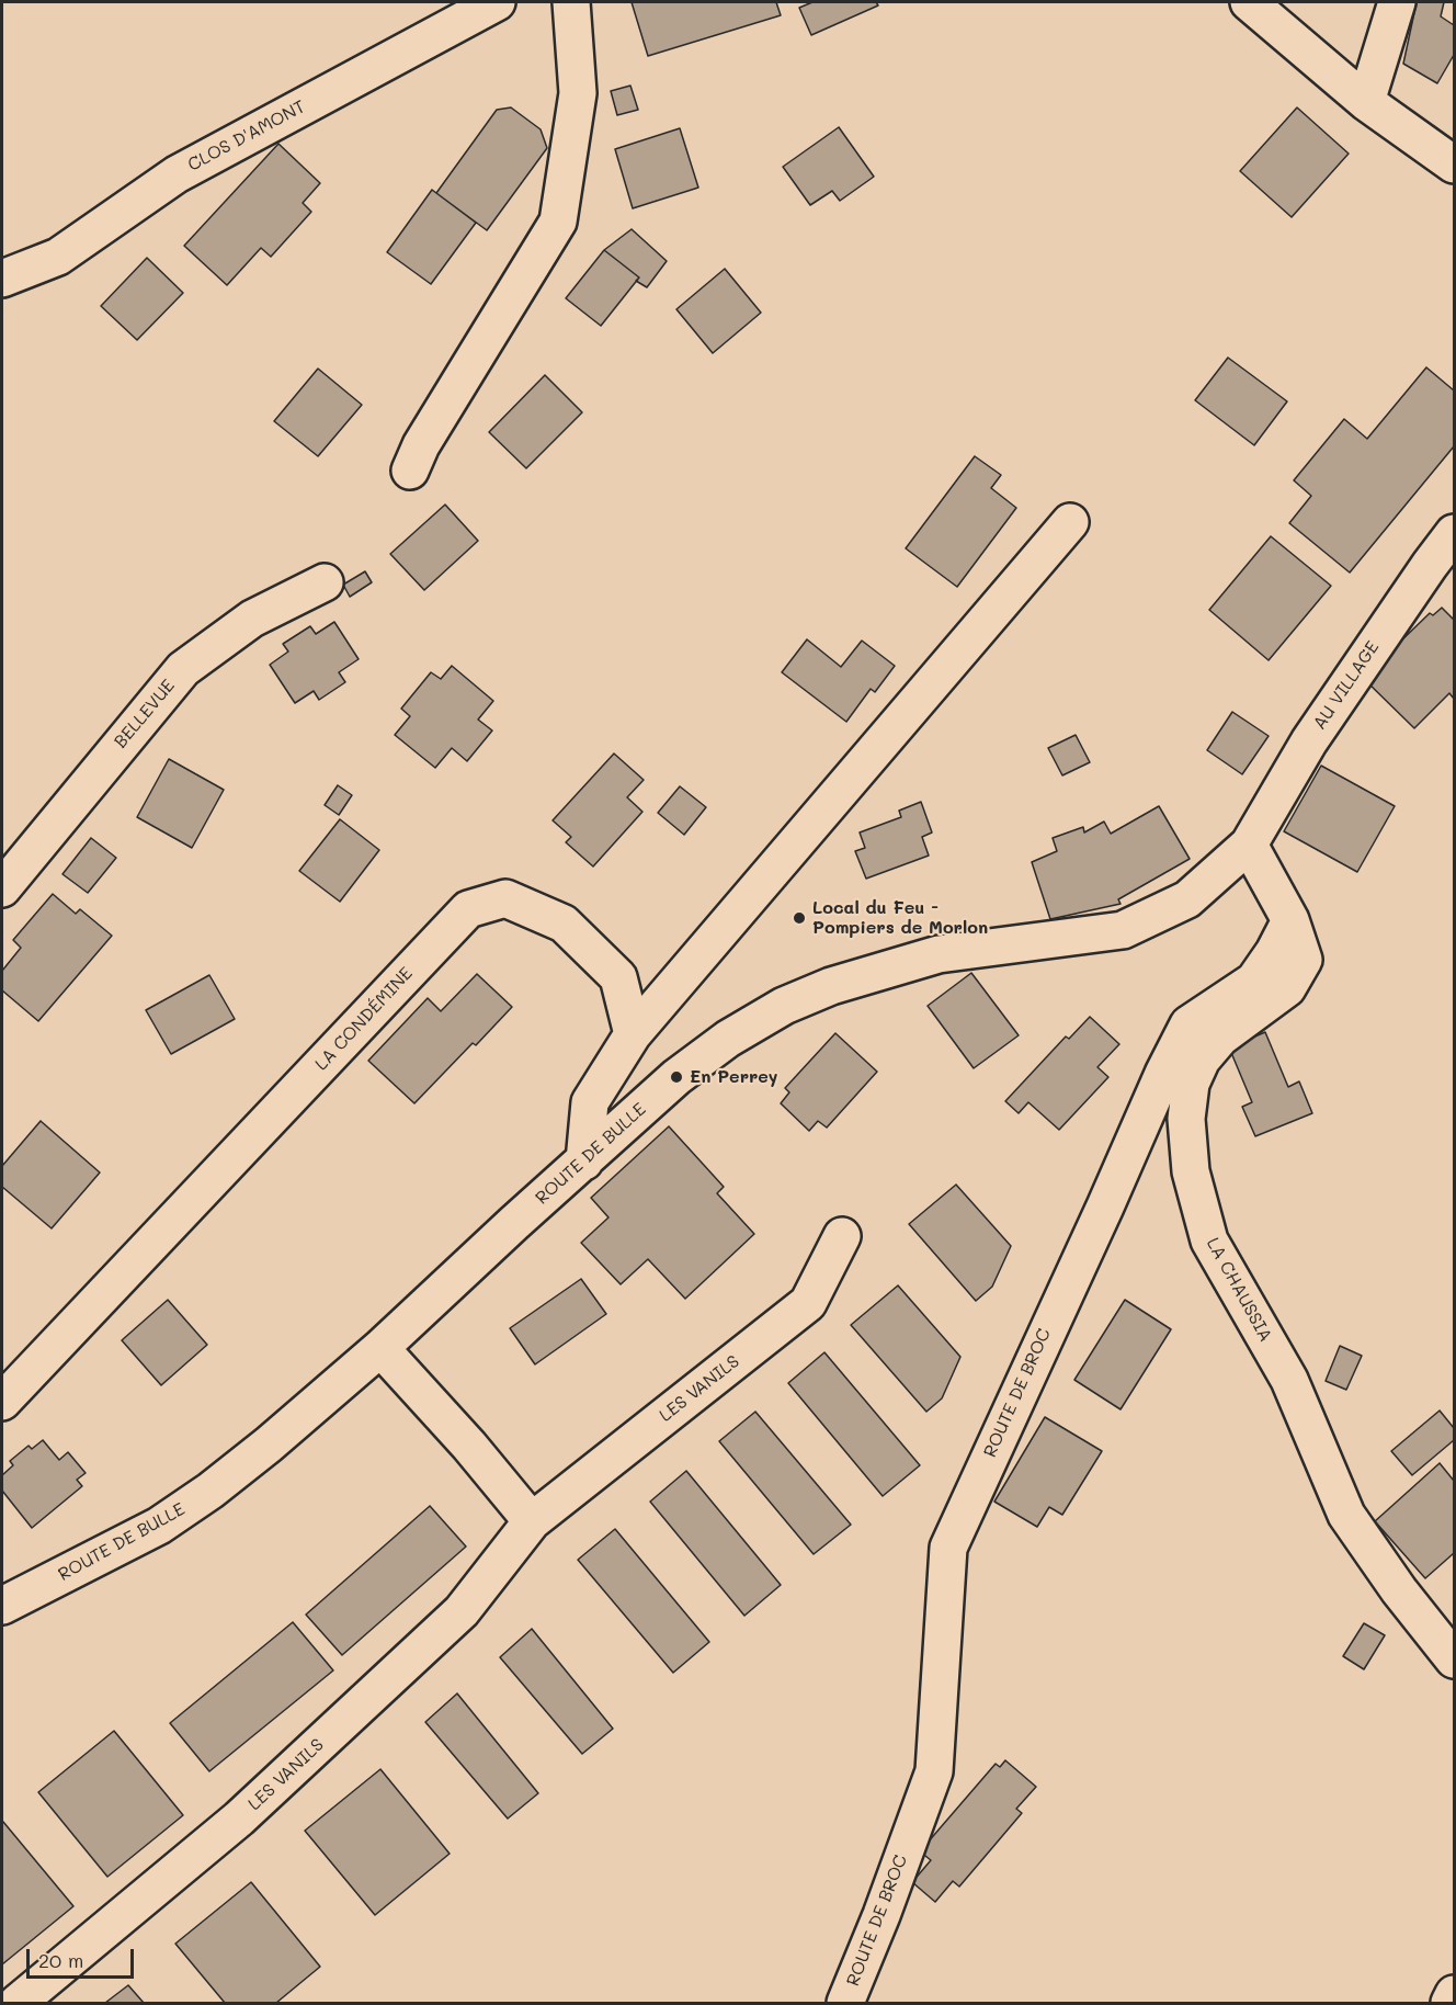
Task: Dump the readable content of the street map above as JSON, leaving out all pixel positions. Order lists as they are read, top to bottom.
{
  "streets": {
    "street": [
      "CLOS D'AMONT",
      "AU VILLAGE",
      "BELLEVUE",
      "LA CONDÉMINE",
      "ROUTE DE BULLE",
      "LA CHAUSSIA",
      "LES VANILS",
      "ROUTE DE BROC"
    ]
  },
  "crossings": [
    ["AU VILLAGE", "ROUTE DE BULLE"],
    ["LA CHAUSSIA", "ROUTE DE BROC"]
  ],
  "places": ["Local du Feu - Pompiers de Morlon", "En Perrey"],
  "scale_bar": "20 m"
}
